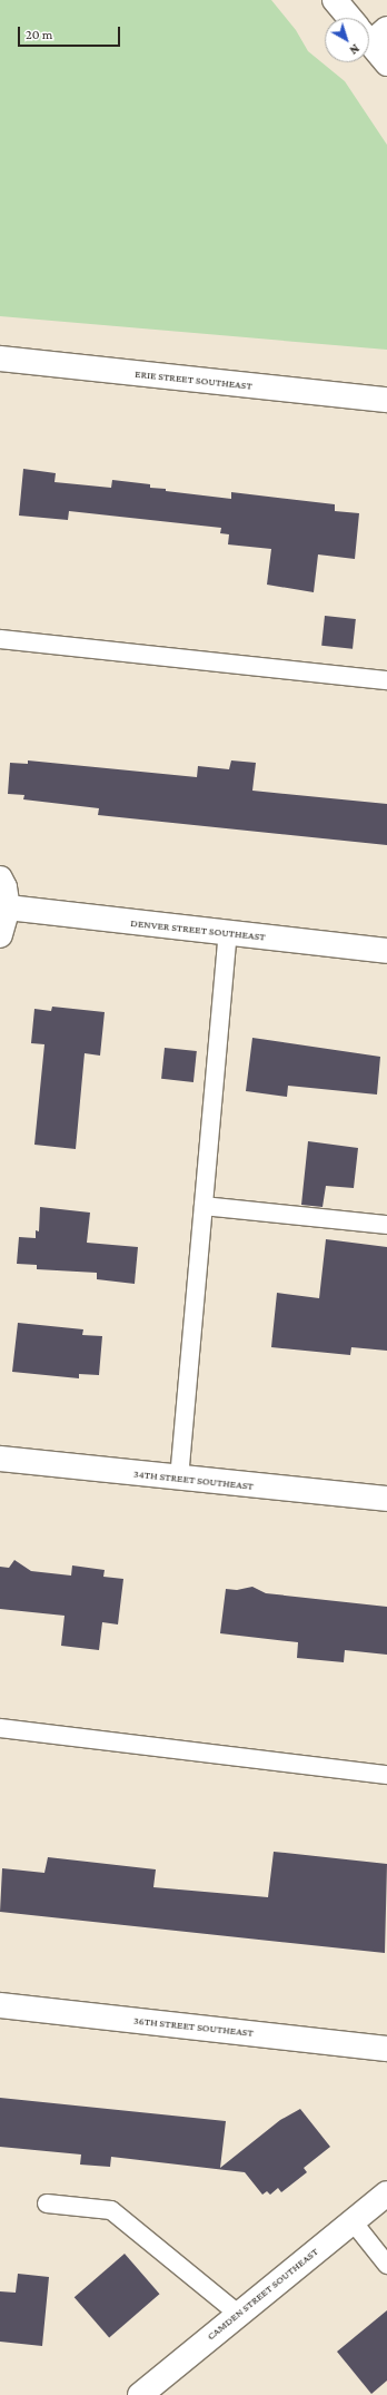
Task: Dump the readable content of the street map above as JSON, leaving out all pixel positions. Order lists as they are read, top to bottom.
{
  "streets": {
    "main road": [
      "ERIE STREET SOUTHEAST",
      "DENVER STREET SOUTHEAST",
      "34TH STREET SOUTHEAST",
      "36TH STREET SOUTHEAST",
      "CAMDEN STREET SOUTHEAST"
    ]
  },
  "scale_bar": "20 m",
  "north": "bottom right"
}
